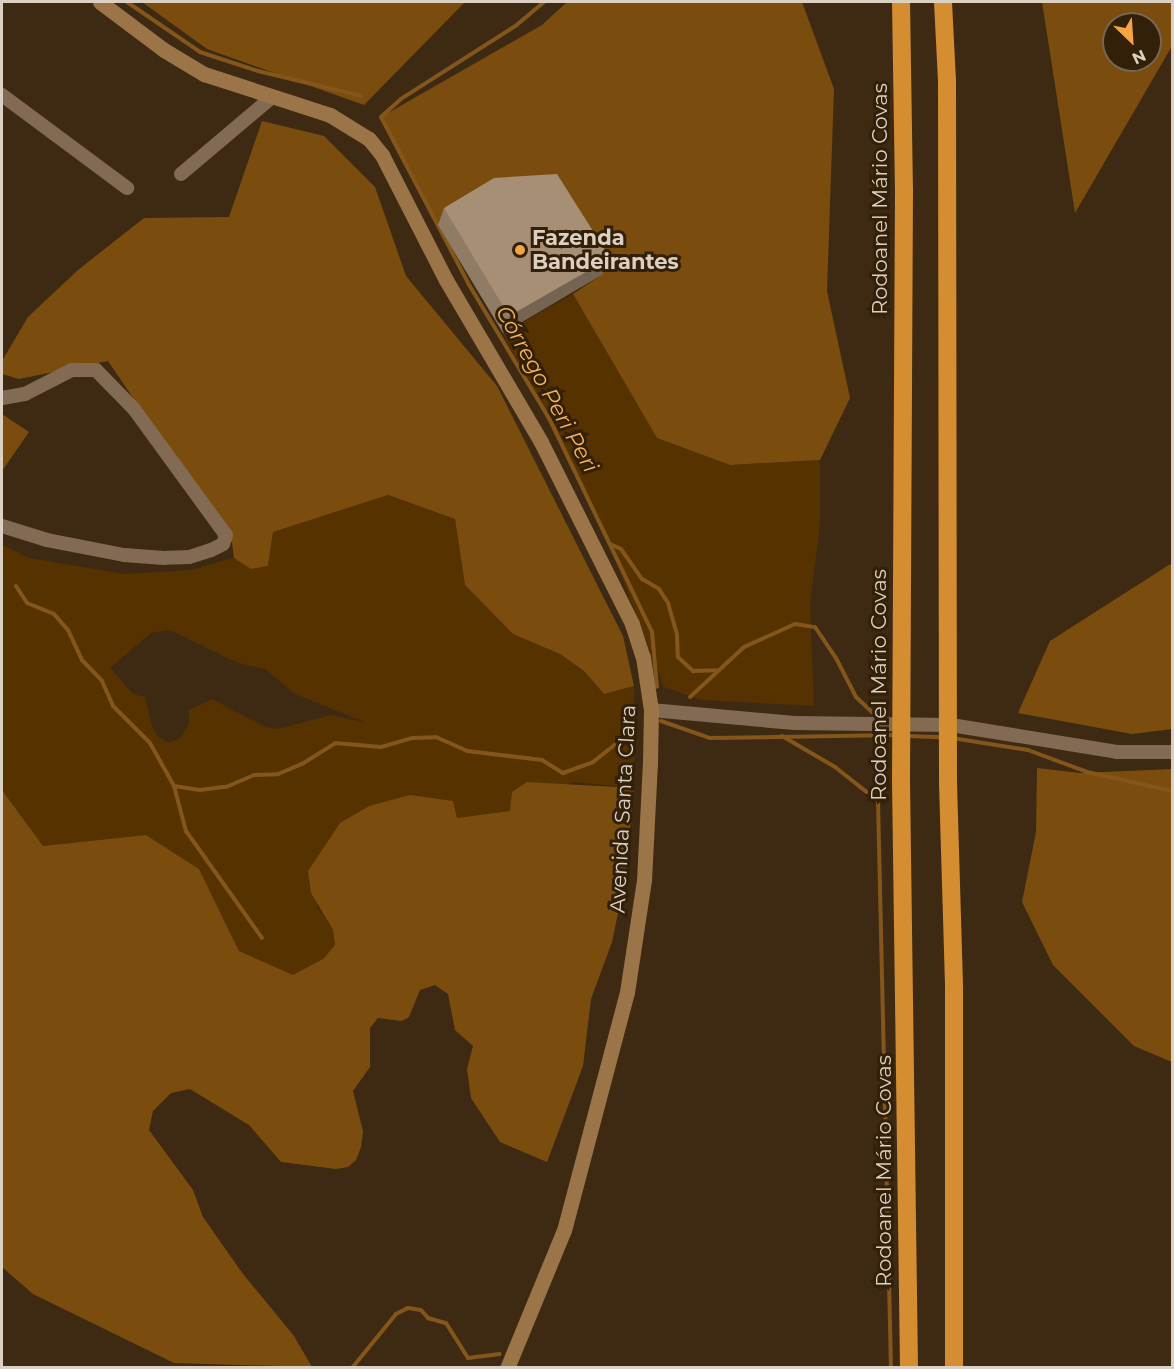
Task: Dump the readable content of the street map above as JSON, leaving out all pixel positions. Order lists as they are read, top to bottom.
{
  "streets": {
    "highway": ["Rodoanel Mário Covas"],
    "street": ["Avenida Santa Clara"]
  },
  "water": ["Córrego Peri Peri"],
  "places": ["Fazenda Bandeirantes"],
  "north": "bottom right"
}
